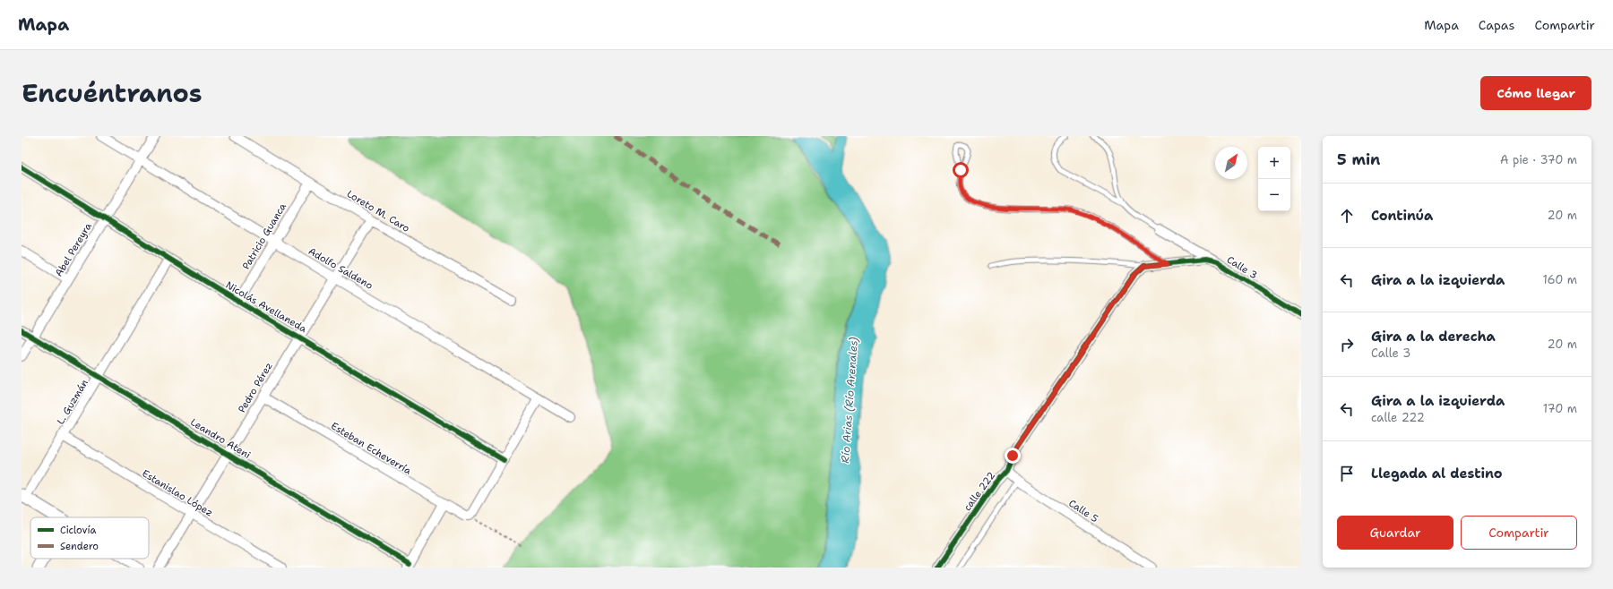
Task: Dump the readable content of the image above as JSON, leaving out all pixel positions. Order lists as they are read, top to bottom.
{
  "streets": {
    "street": [
      "Loreto M. Caro",
      "Patricio Guanca",
      "Abel Pereyra",
      "Calle 3",
      "Adolfo Saldeno",
      "Nicolás Avellaneda",
      "Pedro Pérez",
      "L. Guzmán",
      "Leandro Ateni",
      "Esteban Echeverría",
      "calle 222",
      "Estanislao López",
      "Calle 5"
    ]
  },
  "crossings": [
    ["Loreto M. Caro", "Patricio Guanca"],
    ["Loreto M. Caro", "Pedro Pérez"],
    ["Patricio Guanca", "Adolfo Saldeno"],
    ["Patricio Guanca", "Nicolás Avellaneda"],
    ["Abel Pereyra", "Adolfo Saldeno"],
    ["Abel Pereyra", "Nicolás Avellaneda"],
    ["Abel Pereyra", "Leandro Ateni"],
    ["Calle 3", "calle 222"],
    ["Adolfo Saldeno", "Pedro Pérez"],
    ["Nicolás Avellaneda", "Pedro Pérez"],
    ["Nicolás Avellaneda", "L. Guzmán"],
    ["Pedro Pérez", "Leandro Ateni"],
    ["Pedro Pérez", "Esteban Echeverría"],
    ["Pedro Pérez", "Estanislao López"],
    ["L. Guzmán", "Leandro Ateni"],
    ["L. Guzmán", "Estanislao López"],
    ["calle 222", "Calle 5"]
  ],
  "water": ["Río Arias (Río Arenales)"],
  "legend": ["Ciclovía", "Sendero"],
  "north": "top right",
  "page": {
    "header": "Mapa",
    "nav": ["Mapa", "Capas", "Compartir"],
    "title": "Encuéntranos",
    "buttons": [
      "Cómo llegar",
      ["Guardar", "Compartir"]
    ],
    "heading": ["5 min", "A pie · 370 m"],
    "map_buttons": ["+", "−"],
    "list": [
      ["Continúa", "20 m"],
      ["Gira a la izquierda", "160 m"],
      ["Gira a la derecha", "Calle 3", "20 m"],
      ["Gira a la izquierda", "calle 222", "170 m"],
      "Llegada al destino"
    ]
  }
}
